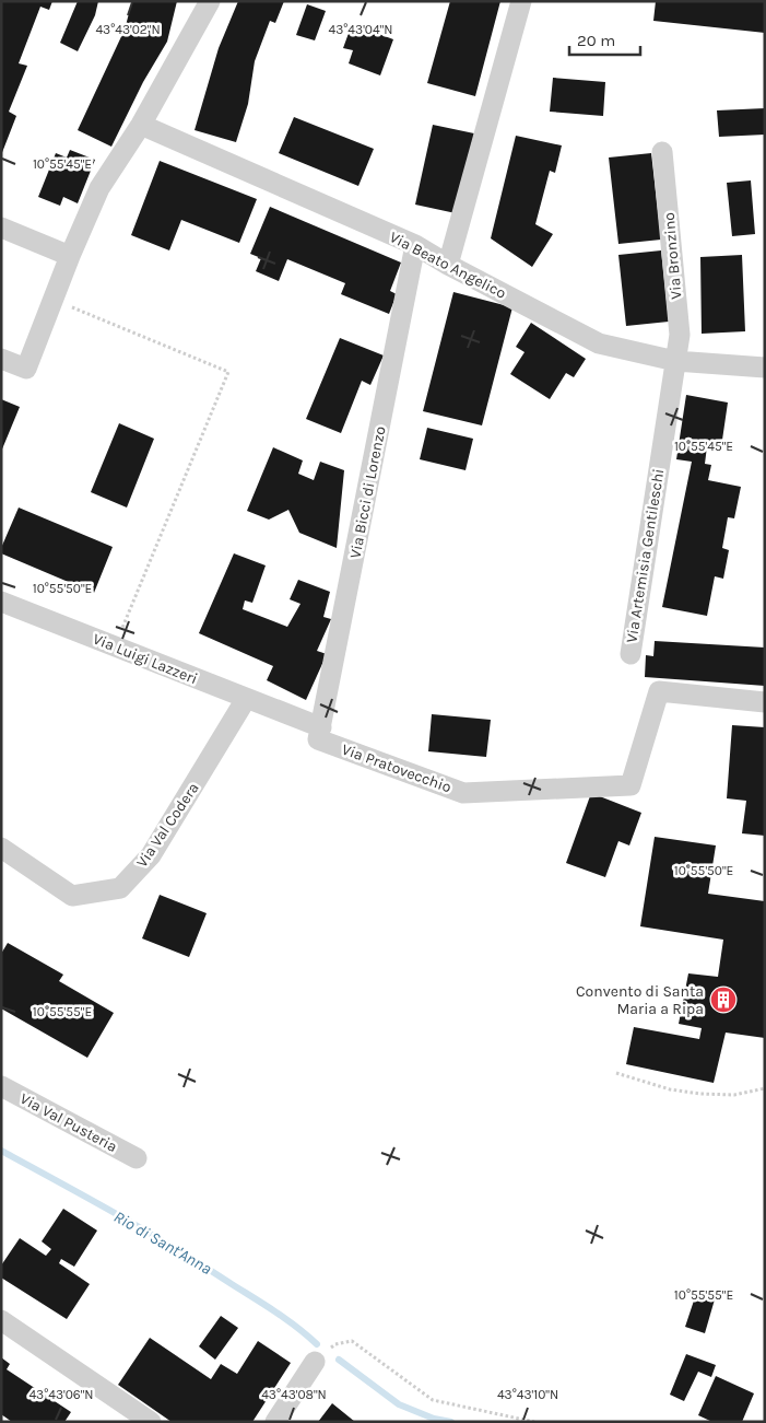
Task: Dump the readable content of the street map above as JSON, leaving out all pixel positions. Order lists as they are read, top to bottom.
{
  "streets": {
    "street": [
      "Via Bronzino",
      "Via Beato Angelico",
      "Via Bicci di Lorenzo",
      "Via Artemisia Gentileschi",
      "Via Luigi Lazzeri",
      "Via Pratovecchio",
      "Via Val Codera",
      "Via Val Pusteria"
    ]
  },
  "crossings": [
    ["Via Bronzino", "Via Beato Angelico"],
    ["Via Bronzino", "Via Artemisia Gentileschi"],
    ["Via Beato Angelico", "Via Bicci di Lorenzo"],
    ["Via Beato Angelico", "Via Artemisia Gentileschi"],
    ["Via Bicci di Lorenzo", "Via Luigi Lazzeri"],
    ["Via Bicci di Lorenzo", "Via Pratovecchio"],
    ["Via Luigi Lazzeri", "Via Pratovecchio"],
    ["Via Luigi Lazzeri", "Via Val Codera"]
  ],
  "water": ["Rio di Sant'Anna"],
  "places": {
    "building": ["Convento di Santa Maria a Ripa"]
  },
  "scale_bar": "20 m",
  "coordinates": [
    "43°43'04\"N",
    "43°43'02\"N",
    "10°55'45\"E",
    "10°55'50\"E",
    "10°55'55\"E",
    "43°43'06\"N",
    "43°43'08\"N",
    "43°43'10\"N"
  ]
}
